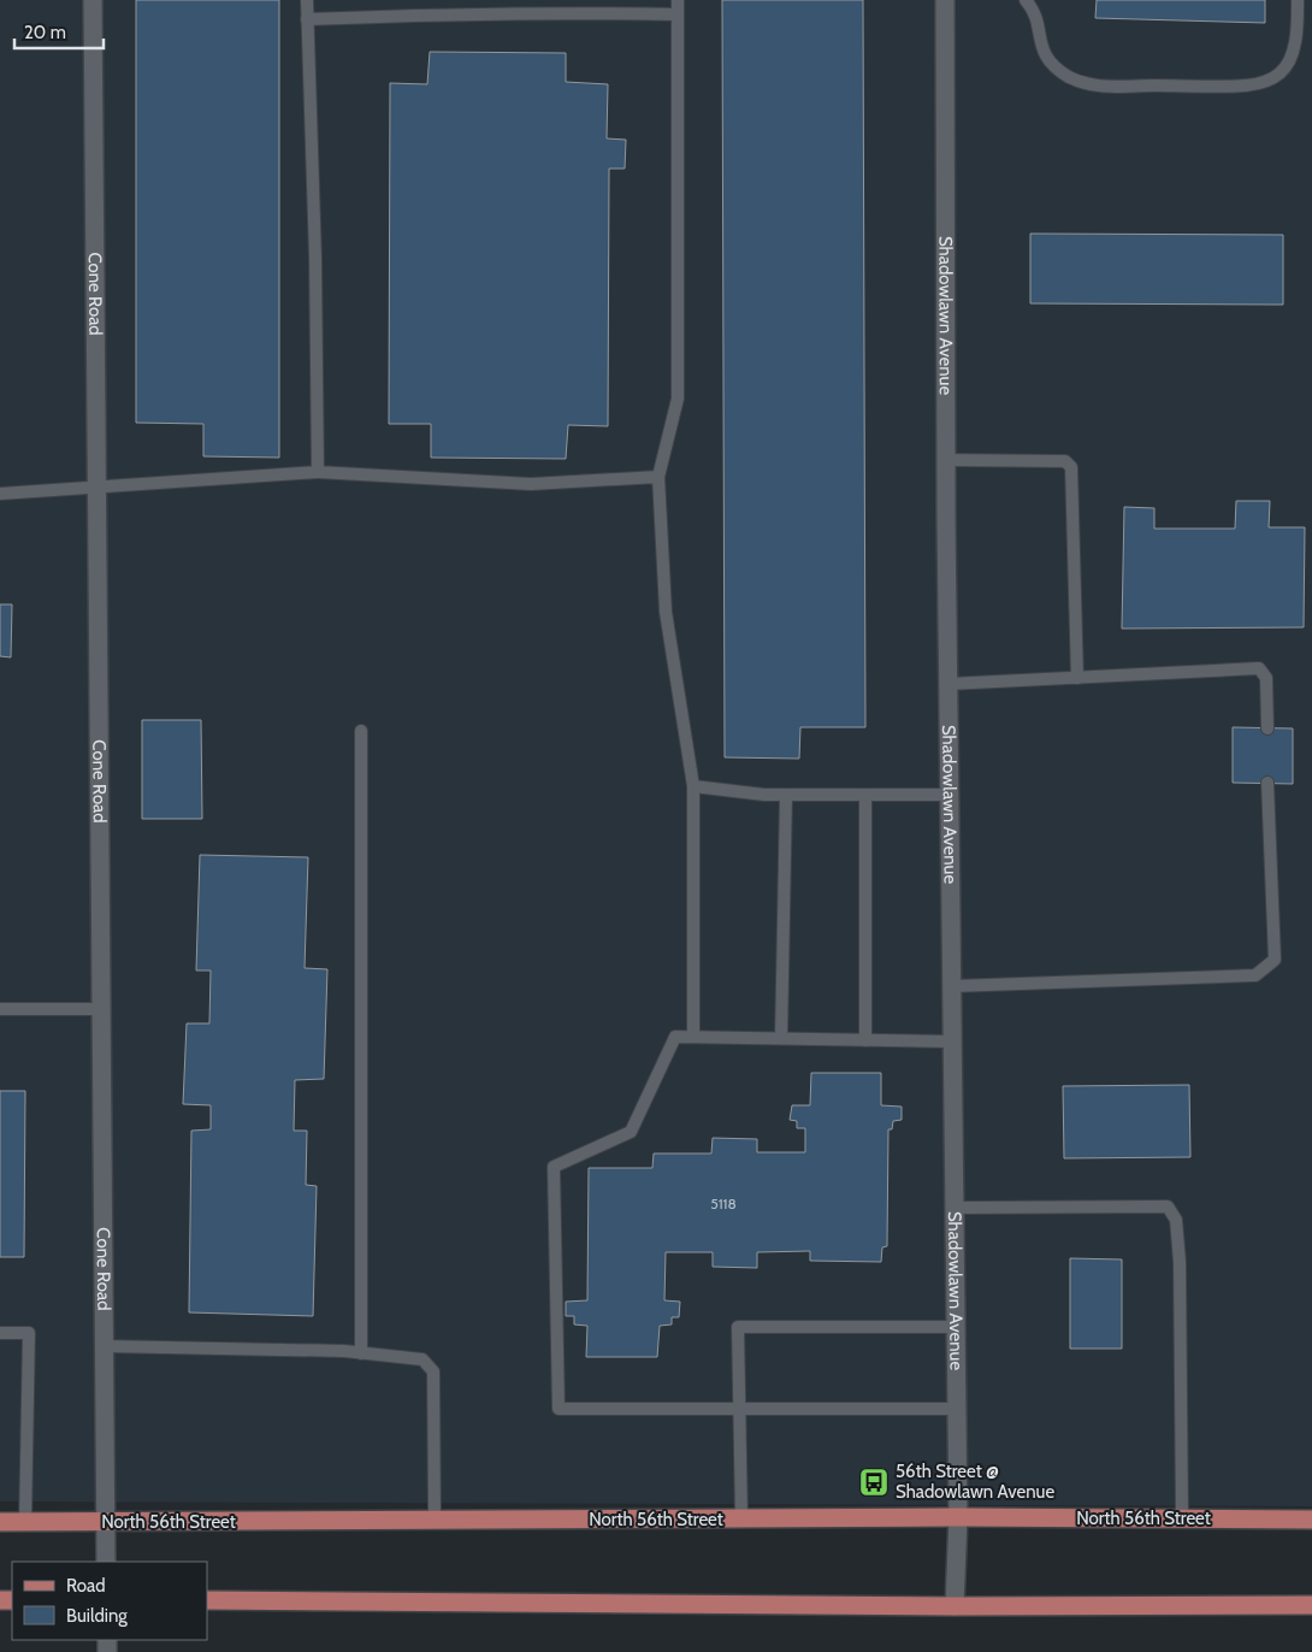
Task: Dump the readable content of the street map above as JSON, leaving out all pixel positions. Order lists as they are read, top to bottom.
{
  "streets": {
    "main road": ["North 56th Street"],
    "street": ["Cone Road", "Shadowlawn Avenue"]
  },
  "crossings": [
    ["Cone Road", "North 56th Street"],
    ["Shadowlawn Avenue", "North 56th Street"]
  ],
  "places": {
    "bus stop": ["56th Street @ Shadowlawn Avenue"]
  },
  "house_numbers": ["5118"],
  "legend": ["Road", "Building"],
  "scale_bar": "20 m"
}
